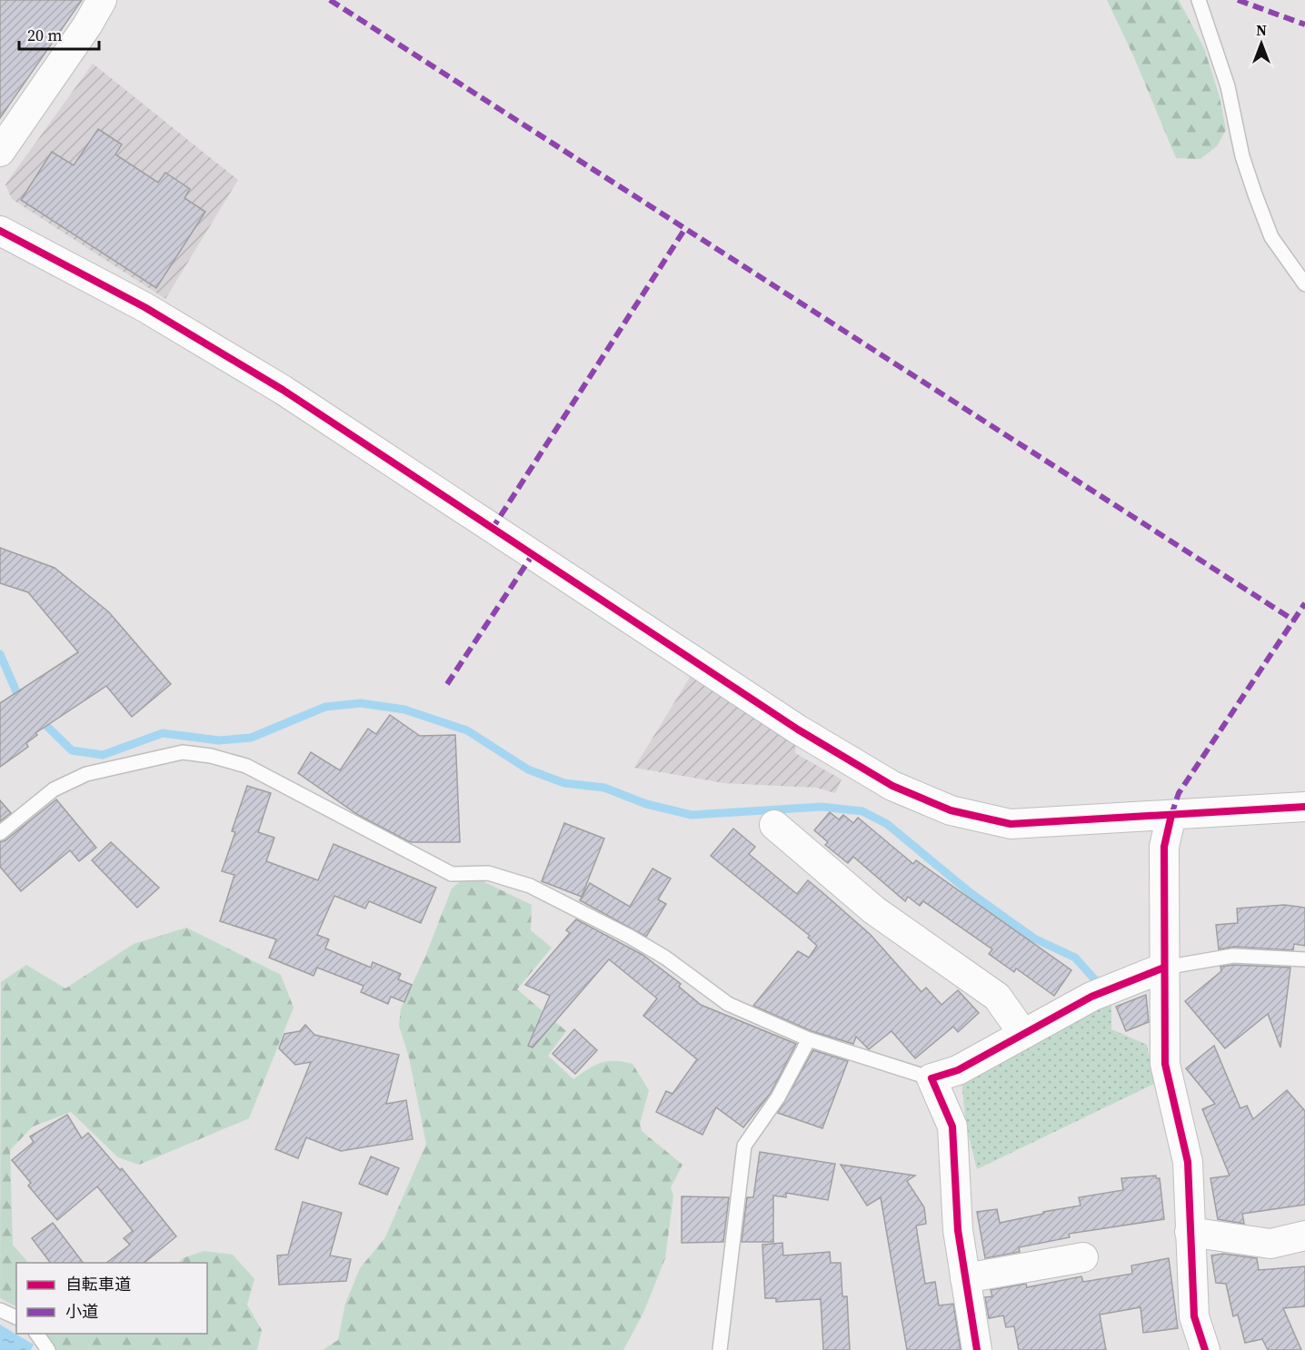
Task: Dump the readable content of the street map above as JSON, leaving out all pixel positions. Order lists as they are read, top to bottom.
{
  "legend": ["自転車道", "小道"],
  "scale_bar": "20 m",
  "north": "top"
}
